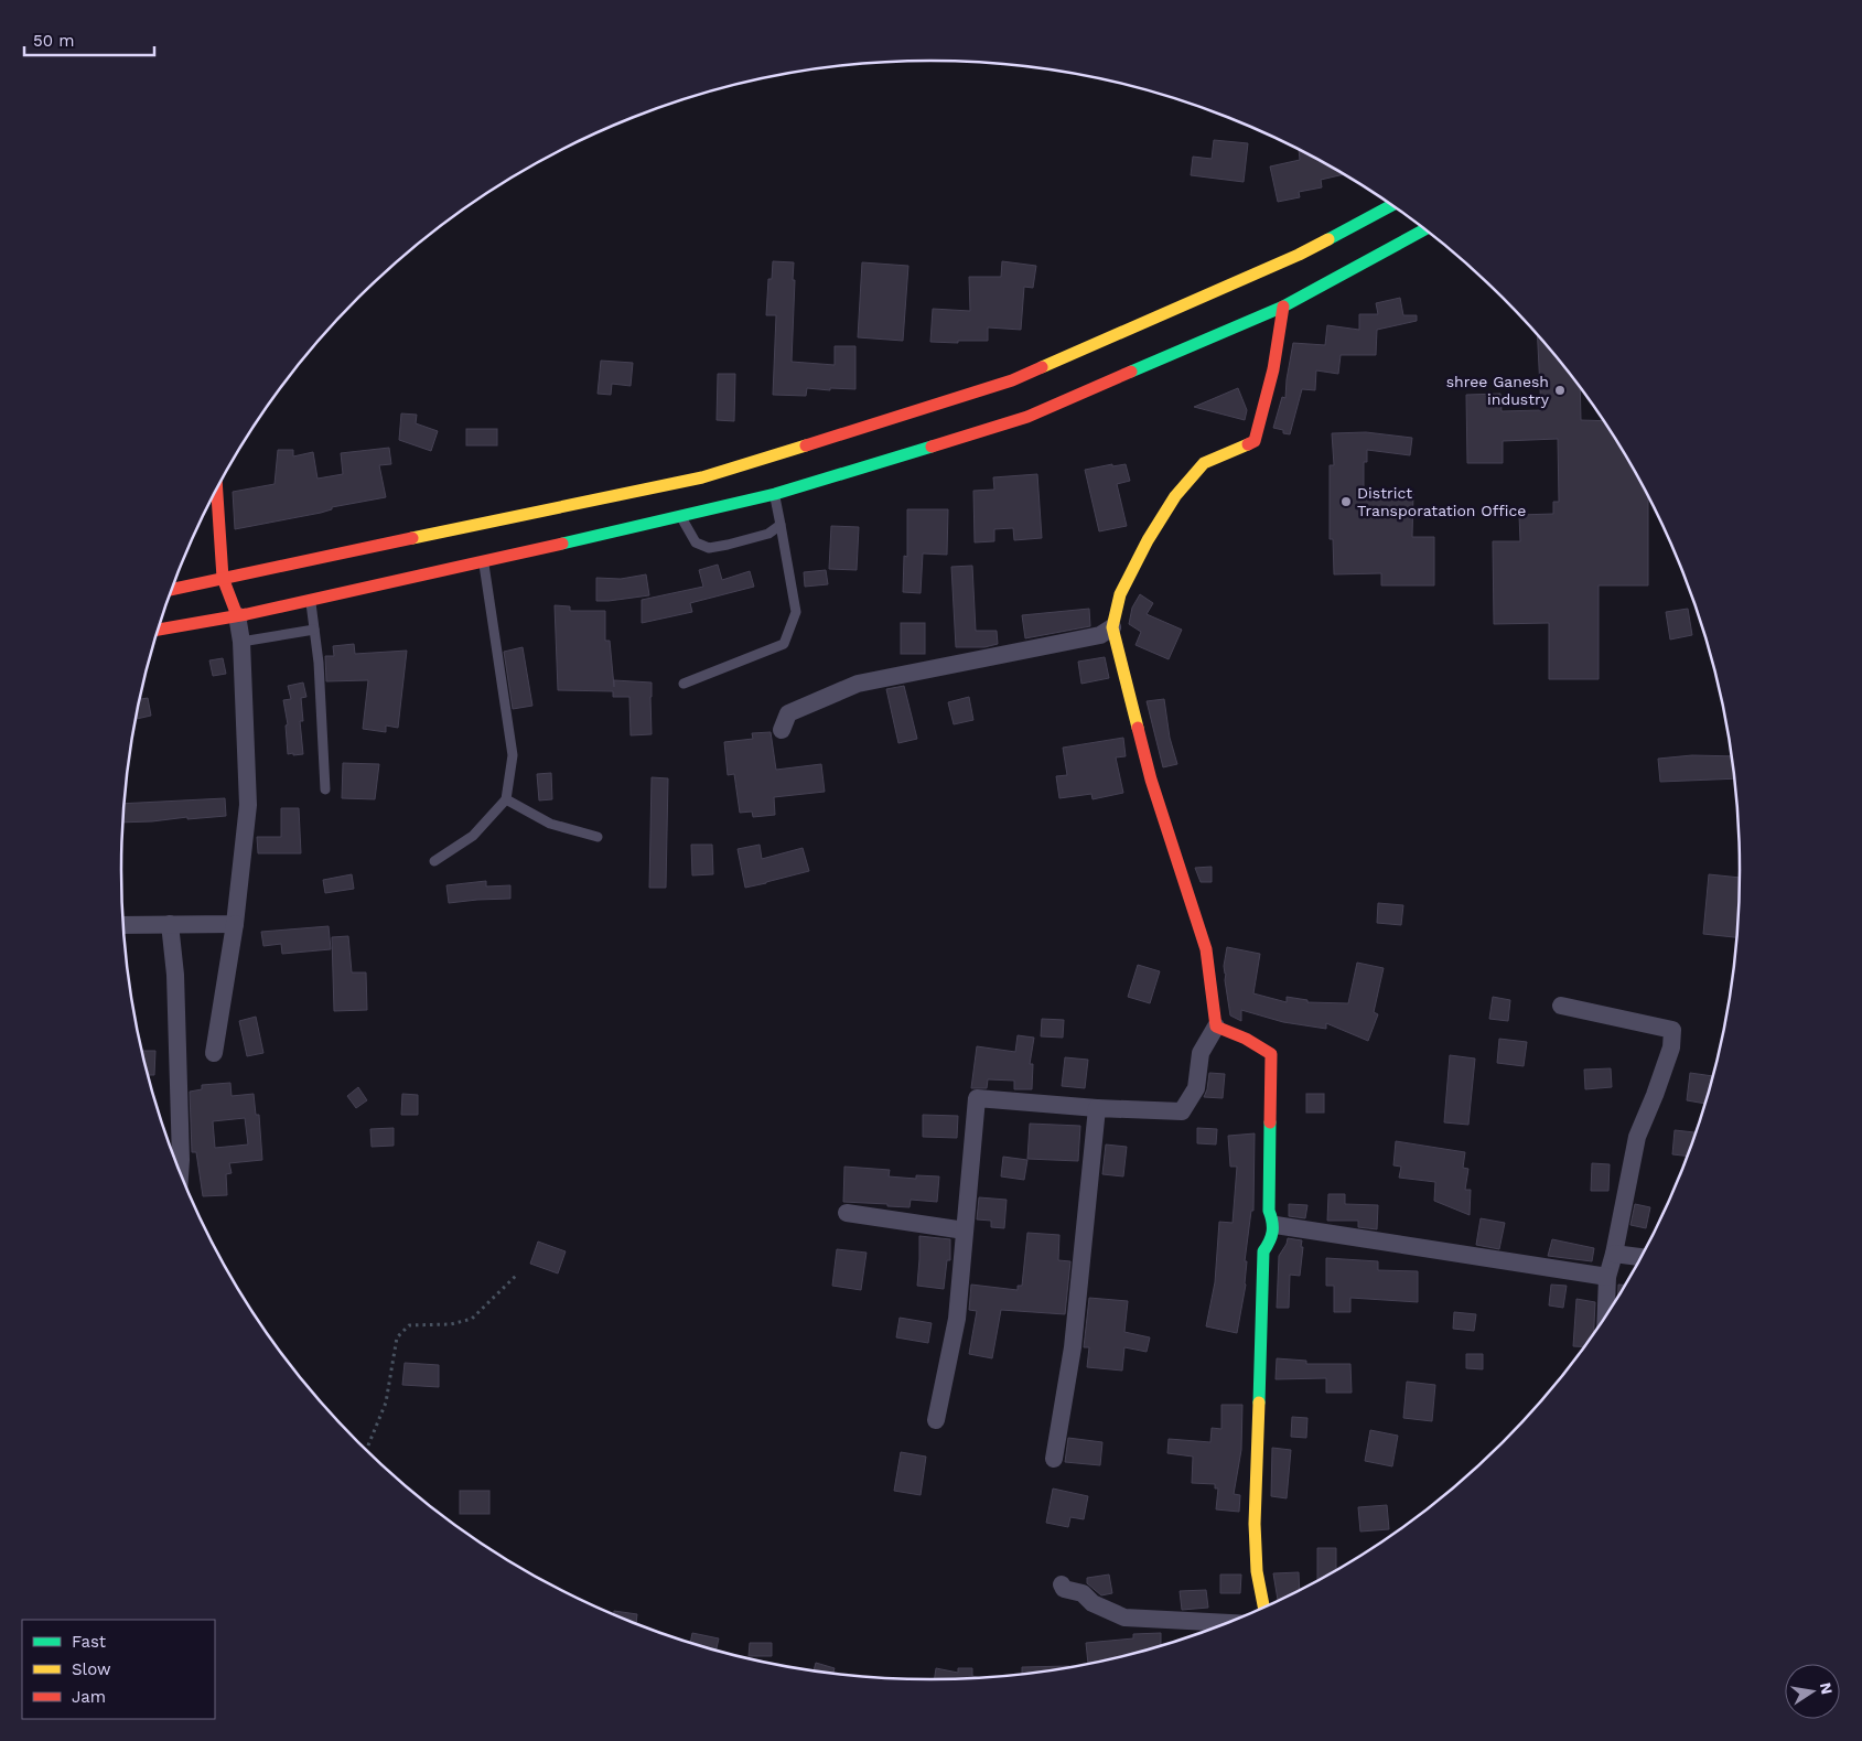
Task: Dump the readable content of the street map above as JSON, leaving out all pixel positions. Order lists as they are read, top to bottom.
{
  "places": ["shree Ganesh industry", "District Transporatation Office"],
  "legend": ["Fast", "Slow", "Jam"],
  "scale_bar": "50 m",
  "north": "right"
}
